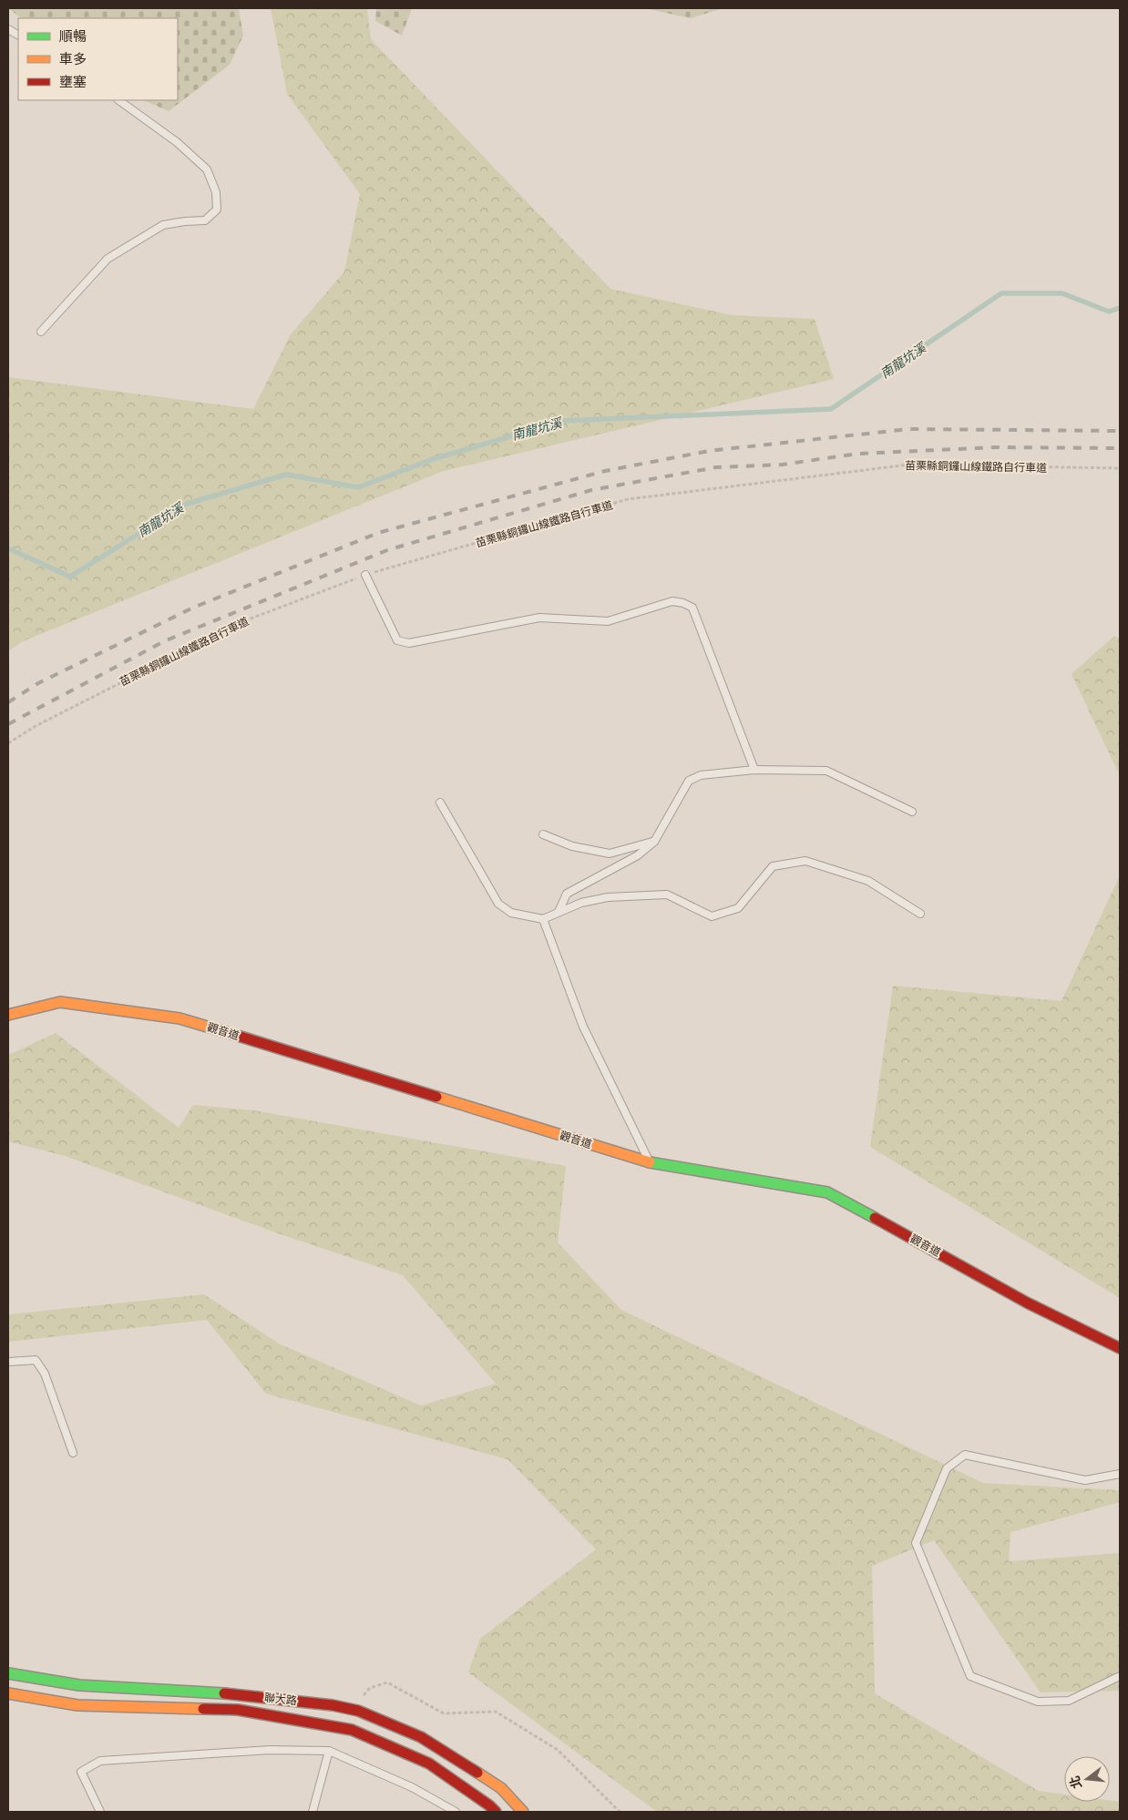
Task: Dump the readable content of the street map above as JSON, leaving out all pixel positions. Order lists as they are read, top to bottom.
{
  "streets": {
    "street": ["觀音道", "聯大路"],
    "path": ["苗栗縣銅鑼山線鐵路自行車道"]
  },
  "water": ["南龍坑溪"],
  "legend": ["順暢", "車多", "壅塞"],
  "north": "left"
}
